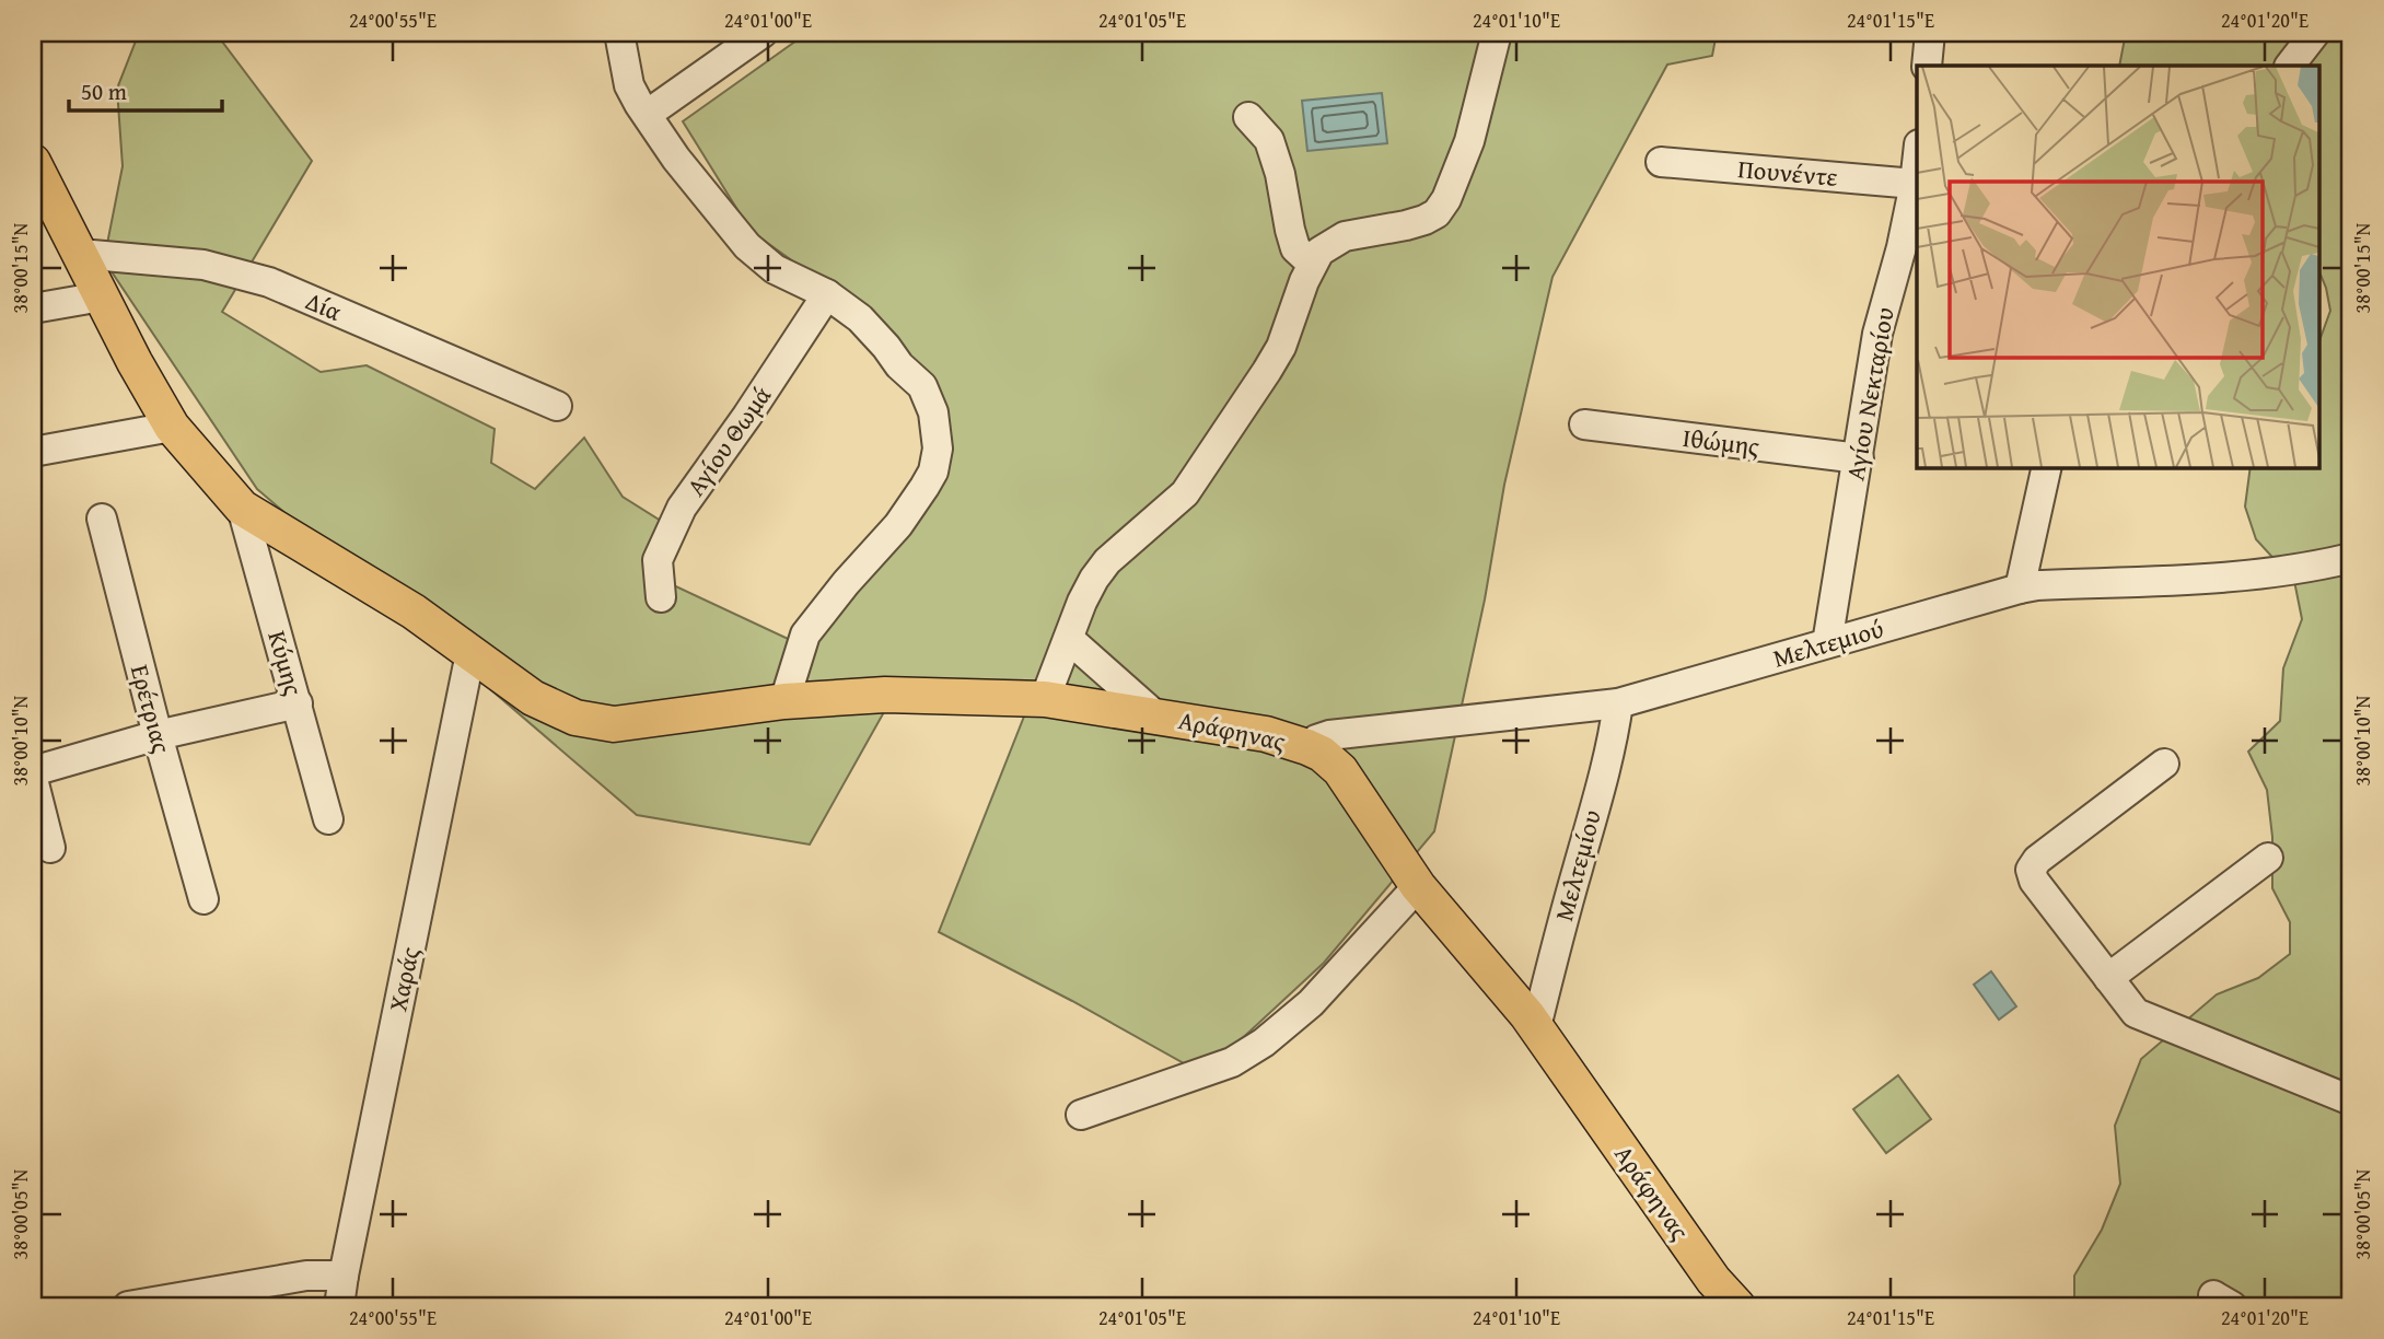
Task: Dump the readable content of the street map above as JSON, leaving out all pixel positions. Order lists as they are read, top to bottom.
{
  "streets": {
    "main road": ["Αράφηνας"],
    "street": [
      "Πουνέντε",
      "Δία",
      "Αγίου Νεκταρίου",
      "Αγίου Θωμά",
      "Ιθώμης",
      "Μελτεμιού",
      "Κύμης",
      "Ερέτριας",
      "Μελτεμίου",
      "Χαράς"
    ]
  },
  "crossings": [
    ["Πουνέντε", "Αγίου Νεκταρίου"],
    ["Δία", "Αράφηνας"],
    ["Αγίου Νεκταρίου", "Ιθώμης"],
    ["Αγίου Νεκταρίου", "Μελτεμιού"],
    ["Μελτεμιού", "Αράφηνας"],
    ["Μελτεμιού", "Μελτεμίου"],
    ["Κύμης", "Αράφηνας"],
    ["Αράφηνας", "Μελτεμίου"],
    ["Αράφηνας", "Χαράς"]
  ],
  "scale_bar": "50 m",
  "coordinates": [
    "24°00'55\"E",
    "24°01'00\"E",
    "24°01'05\"E",
    "24°01'10\"E",
    "24°01'15\"E",
    "24°01'20\"E",
    "38°00'15\"N",
    "38°00'10\"N",
    "38°00'05\"N"
  ]
}
